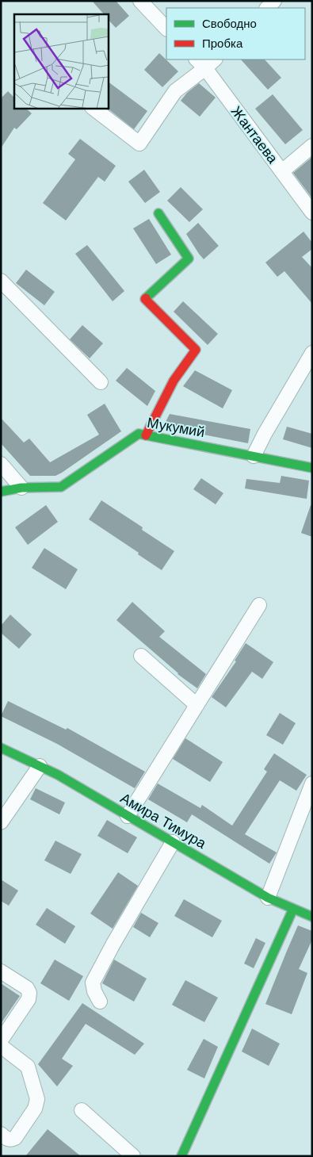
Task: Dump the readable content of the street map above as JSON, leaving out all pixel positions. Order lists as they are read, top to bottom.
{
  "streets": {
    "street": ["Жантаева", "Мукумий", "Амира Тимура"]
  },
  "legend": ["Свободно", "Пробка"]
}
